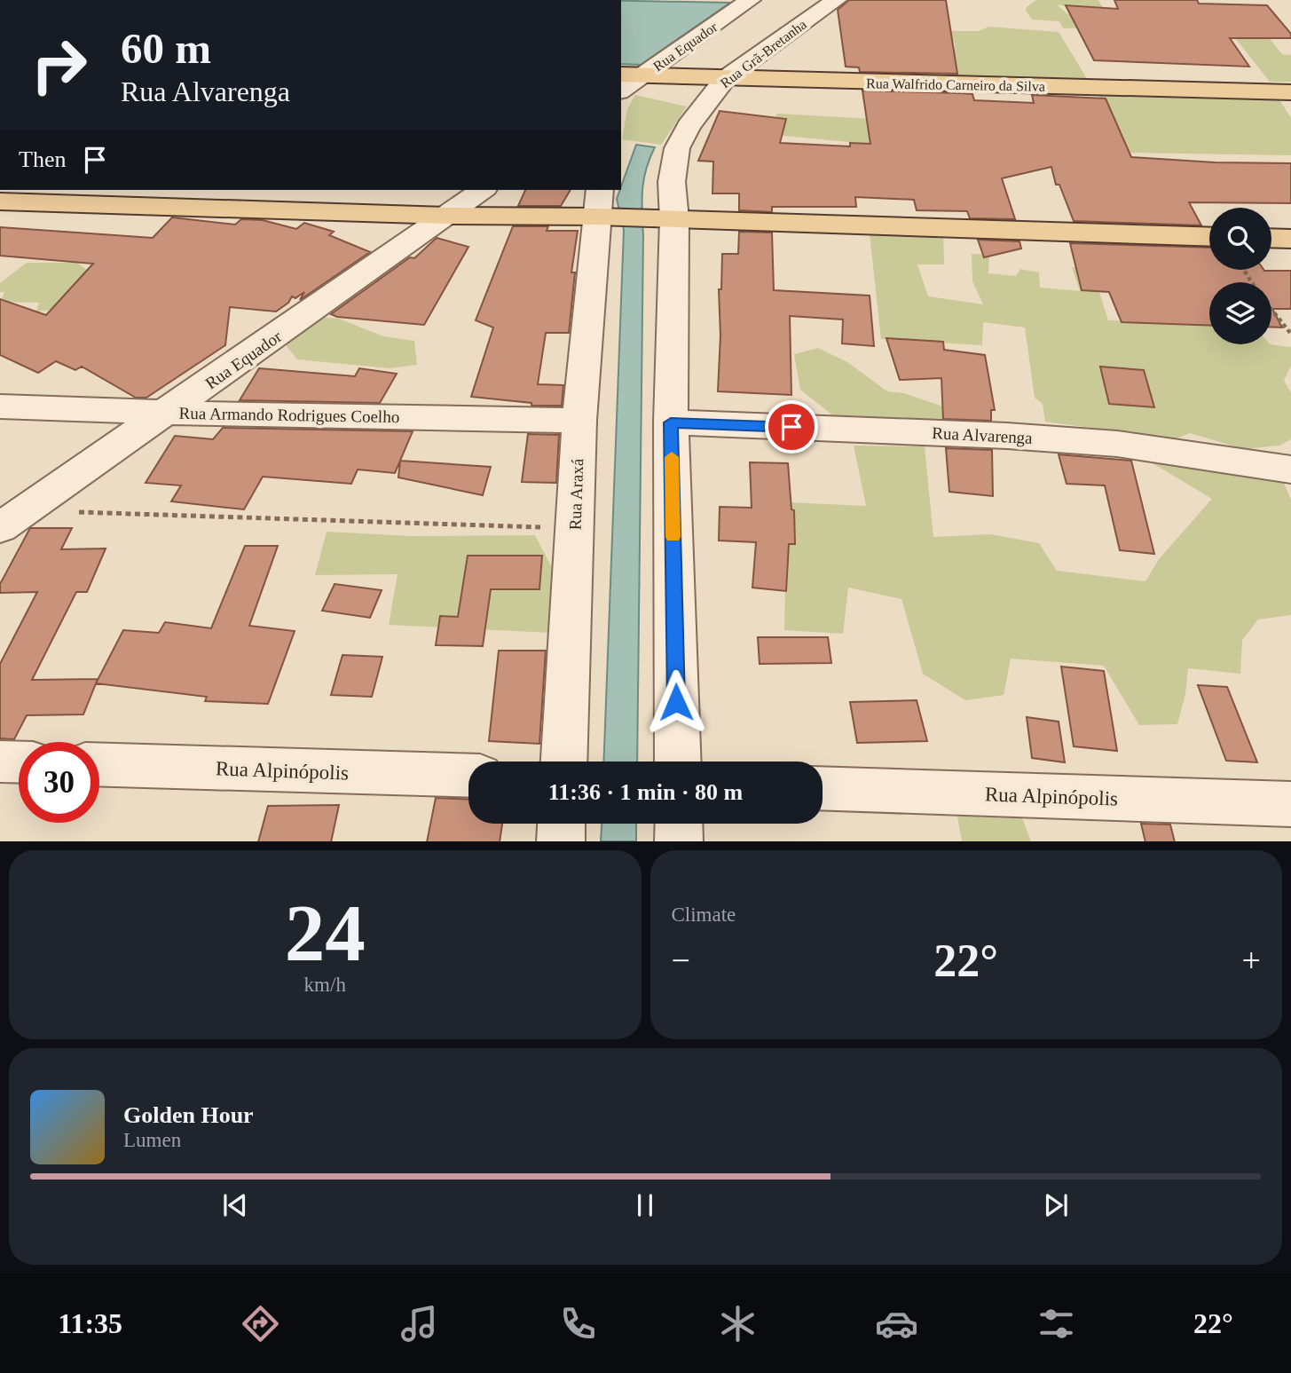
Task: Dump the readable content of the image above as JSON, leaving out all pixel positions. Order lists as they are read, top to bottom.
{
  "streets": {
    "main road": ["Rua Walfrido Carneiro da Silva"],
    "street": [
      "Rua Equador",
      "Rua Grã-Bretanha",
      "Rua Armando Rodrigues Coelho",
      "Rua Alvarenga",
      "Rua Araxá",
      "Rua Alpinópolis"
    ]
  },
  "crossings": [
    ["Rua Equador", "Rua Walfrido Carneiro da Silva"],
    ["Rua Equador", "Rua Armando Rodrigues Coelho"],
    ["Rua Grã-Bretanha", "Rua Walfrido Carneiro da Silva"],
    ["Rua Grã-Bretanha", "Rua Araxá"],
    ["Rua Armando Rodrigues Coelho", "Rua Araxá"]
  ],
  "page": {
    "turn": ["60 m", "Rua Alvarenga"],
    "then": "Then",
    "limit": "30",
    "trip": "11:36 · 1 min · 80 m",
    "tile": [
      ["24", "km/h"],
      "Climate"
    ],
    "heat": ["−", "22°", "+"],
    "song": ["Golden Hour", "Lumen"],
    "tabs": ["11:35", "22°"]
  }
}
